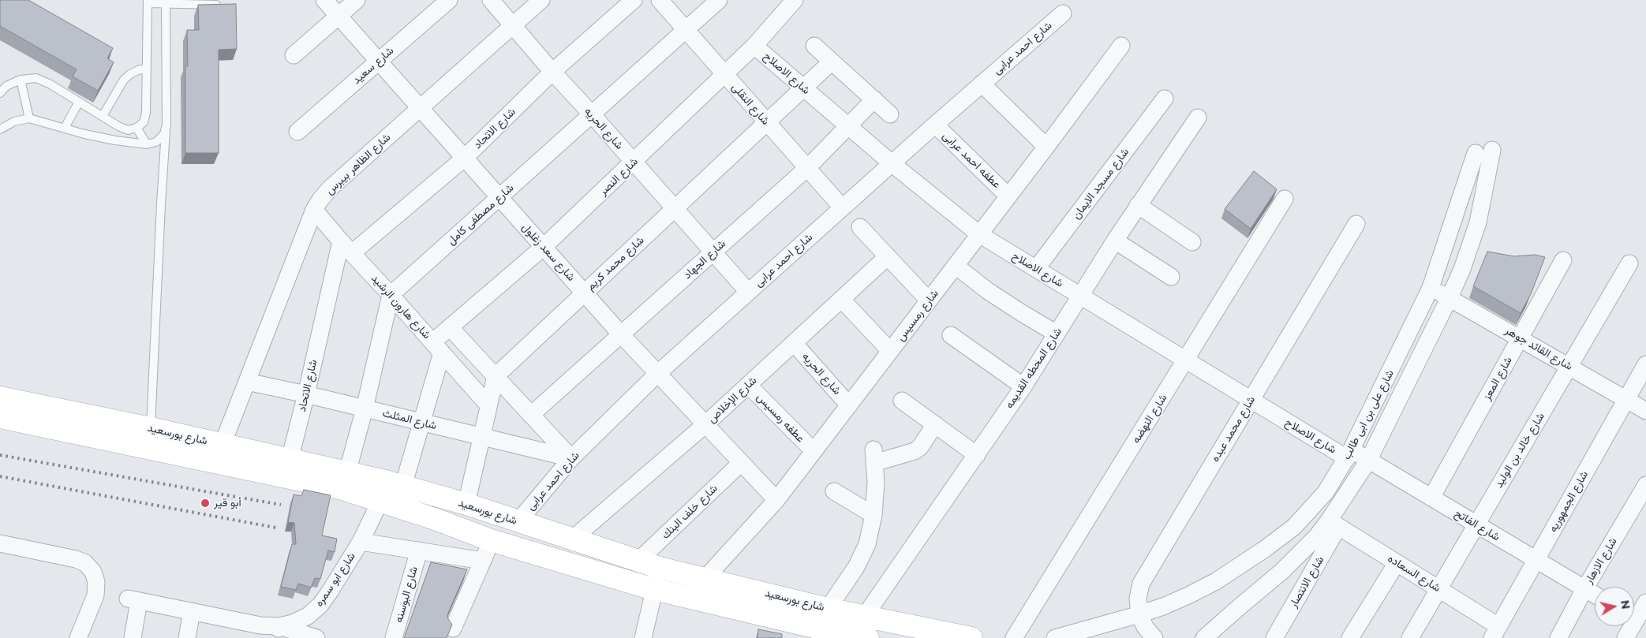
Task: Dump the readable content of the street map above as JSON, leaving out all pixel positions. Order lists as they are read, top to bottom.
{
  "streets": {
    "main road": ["شارع بورسعيد"],
    "street": [
      "شارع احمد عرابى",
      "شارع سعيد",
      "شارع الاصلاح",
      "شارع النقلى",
      "شارع الاتحاد",
      "شارع الحريه",
      "عطفه احمد عرابى",
      "شارع الظاهر بيبرس",
      "شارع النصر",
      "شارع مسجد الايمان",
      "شارع مصطفى كامل",
      "شارع سعد زغلول",
      "شارع الجهاد",
      "شارع محمد كريم",
      "شارع هارون الرشيد",
      "شارع رمسيس",
      "شارع القائد جوهر",
      "شارع المحطه القديمه",
      "شارع المعز",
      "شارع الإخلاص",
      "شارع على بن ابى طالب",
      "عطفه رمسيس",
      "شارع النهضه",
      "شارع المثلث",
      "شارع محمد عبده",
      "شارع خالد بن الوليد",
      "شارع الجمهوريه",
      "شارع خلف البنك",
      "شارع الفاتح",
      "شارع الازهار",
      "شارع السعاده",
      "شارع ابو سمره",
      "شارع الانتصار",
      "شارع البوسنه"
    ]
  },
  "crossings": [
    ["شارع احمد عرابى", "شارع الاصلاح"],
    ["شارع احمد عرابى", "شارع النقلى"],
    ["شارع احمد عرابى", "شارع الحريه"],
    ["شارع احمد عرابى", "عطفه احمد عرابى"],
    ["شارع احمد عرابى", "شارع سعد زغلول"],
    ["شارع احمد عرابى", "شارع المثلث"],
    ["شارع احمد عرابى", "شارع بورسعيد"],
    ["شارع سعيد", "شارع سعد زغلول"],
    ["شارع الاصلاح", "شارع النصر"],
    ["شارع الاصلاح", "شارع مسجد الايمان"],
    ["شارع الاصلاح", "شارع الجهاد"],
    ["شارع الاصلاح", "شارع محمد كريم"],
    ["شارع الاصلاح", "شارع رمسيس"],
    ["شارع الاصلاح", "شارع المحطه القديمه"],
    ["شارع الاصلاح", "شارع على بن ابى طالب"],
    ["شارع الاصلاح", "شارع النهضه"],
    ["شارع الاصلاح", "شارع محمد عبده"],
    ["شارع الاصلاح", "شارع الفاتح"],
    ["شارع النقلى", "شارع النصر"],
    ["شارع النقلى", "شارع مصطفى كامل"],
    ["شارع النقلى", "شارع الجهاد"],
    ["شارع النقلى", "شارع محمد كريم"],
    ["شارع الاتحاد", "شارع الحريه"],
    ["شارع الاتحاد", "شارع سعد زغلول"],
    ["شارع الاتحاد", "شارع هارون الرشيد"],
    ["شارع الاتحاد", "شارع المثلث"],
    ["شارع الاتحاد", "شارع بورسعيد"],
    ["شارع الحريه", "شارع الظاهر بيبرس"],
    ["شارع الحريه", "شارع النصر"],
    ["شارع الحريه", "شارع مصطفى كامل"],
    ["شارع الحريه", "شارع الجهاد"],
    ["شارع الحريه", "شارع محمد كريم"],
    ["شارع الحريه", "شارع رمسيس"],
    ["شارع الحريه", "شارع الإخلاص"],
    ["عطفه احمد عرابى", "شارع رمسيس"],
    ["شارع الظاهر بيبرس", "شارع سعد زغلول"],
    ["شارع الظاهر بيبرس", "شارع هارون الرشيد"],
    ["شارع الظاهر بيبرس", "شارع المثلث"],
    ["شارع الظاهر بيبرس", "شارع بورسعيد"],
    ["شارع النصر", "شارع سعد زغلول"],
    ["شارع النصر", "شارع هارون الرشيد"],
    ["شارع مصطفى كامل", "شارع سعد زغلول"],
    ["شارع مصطفى كامل", "شارع هارون الرشيد"],
    ["شارع سعد زغلول", "شارع الجهاد"],
    ["شارع سعد زغلول", "شارع محمد كريم"],
    ["شارع سعد زغلول", "شارع رمسيس"],
    ["شارع سعد زغلول", "شارع الإخلاص"],
    ["شارع سعد زغلول", "شارع خلف البنك"],
    ["شارع رمسيس", "عطفه رمسيس"],
    ["شارع رمسيس", "شارع بورسعيد"],
    ["شارع القائد جوهر", "شارع المعز"],
    ["شارع القائد جوهر", "شارع على بن ابى طالب"],
    ["شارع القائد جوهر", "شارع خالد بن الوليد"],
    ["شارع القائد جوهر", "شارع الجمهوريه"],
    ["شارع المحطه القديمه", "شارع بورسعيد"],
    ["شارع المعز", "شارع الفاتح"],
    ["شارع الإخلاص", "عطفه رمسيس"],
    ["شارع الإخلاص", "شارع بورسعيد"],
    ["شارع على بن ابى طالب", "شارع محمد عبده"],
    ["شارع على بن ابى طالب", "شارع الفاتح"],
    ["شارع على بن ابى طالب", "شارع السعاده"],
    ["شارع على بن ابى طالب", "شارع الانتصار"],
    ["شارع بورسعيد", "شارع خلف البنك"],
    ["شارع بورسعيد", "شارع ابو سمره"],
    ["شارع خالد بن الوليد", "شارع الفاتح"],
    ["شارع خالد بن الوليد", "شارع السعاده"],
    ["شارع الجمهوريه", "شارع الفاتح"],
    ["شارع الجمهوريه", "شارع السعاده"],
    ["شارع الفاتح", "شارع الازهار"],
    ["شارع السعاده", "شارع الانتصار"]
  ],
  "places": ["أبو قير"],
  "north": "right"
}
